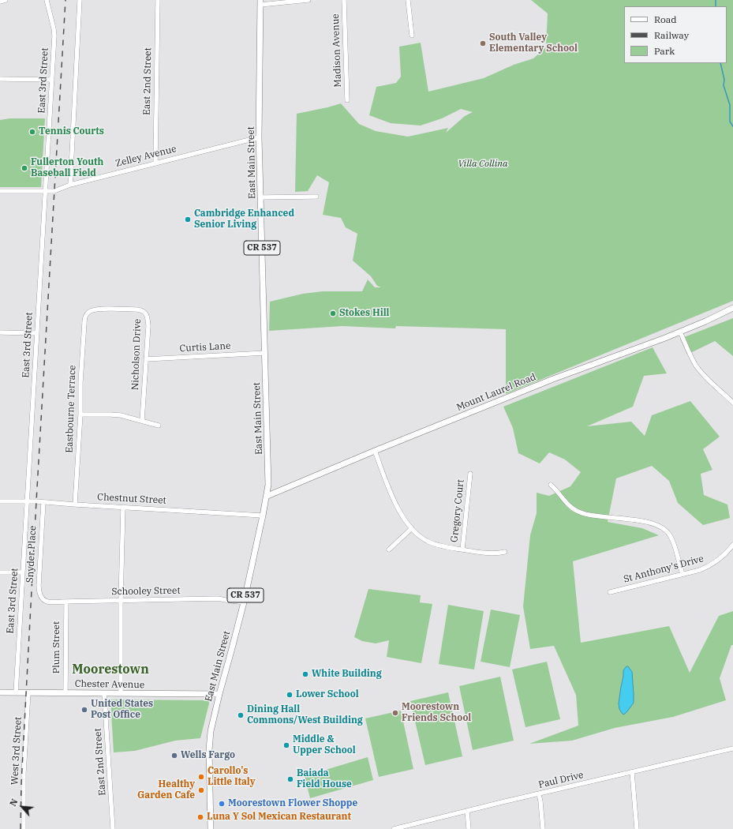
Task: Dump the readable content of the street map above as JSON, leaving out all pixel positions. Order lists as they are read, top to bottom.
{
  "streets": {
    "main road": [
      "East Main Street",
      "CR 537",
      "Mount Laurel Road",
      "Chester Avenue"
    ],
    "street": [
      "Madison Avenue",
      "East 3rd Street",
      "East 2nd Street",
      "Zelley Avenue",
      "Curtis Lane",
      "Nicholson Drive",
      "Eastbourne Terrace",
      "Chestnut Street",
      "Gregory Court",
      "Snyder Place",
      "St Anthony's Drive",
      "Schooley Street",
      "Plum Street",
      "West 3rd Street",
      "Paul Drive"
    ]
  },
  "crossings": [
    ["East 3rd Street", "Zelley Avenue"],
    ["East 3rd Street", "Chestnut Street"],
    ["East 3rd Street", "Chester Avenue"],
    ["East 2nd Street", "Zelley Avenue"],
    ["East 2nd Street", "Chester Avenue"],
    ["Zelley Avenue", "East Main Street"],
    ["East Main Street", "Curtis Lane"],
    ["East Main Street", "Mount Laurel Road"],
    ["East Main Street", "Chestnut Street"],
    ["East Main Street", "Schooley Street"],
    ["East Main Street", "Chester Avenue"],
    ["Curtis Lane", "Nicholson Drive"],
    ["Nicholson Drive", "Eastbourne Terrace"],
    ["Eastbourne Terrace", "Chestnut Street"],
    ["Chestnut Street", "Snyder Place"],
    ["Snyder Place", "Schooley Street"],
    ["Schooley Street", "Plum Street"],
    ["Plum Street", "Chester Avenue"],
    ["Chester Avenue", "West 3rd Street"]
  ],
  "districts": ["Moorestown"],
  "parks": ["Villa Collina"],
  "places": [
    "South Valley Elementary School",
    "Tennis Courts",
    "Fullerton Youth Baseball Field",
    "Cambridge Enhanced Senior Living",
    "Stokes Hill",
    "White Building",
    "Lower School",
    "United States Post Office",
    "Moorestown Friends School",
    "Dining Hall Commons/West Building",
    "Middle & Upper School",
    "Wells Fargo",
    "Carollo's Little Italy",
    "Baiada Field House",
    "Healthy Garden Cafe",
    "Moorestown Flower Shoppe",
    "Luna Y Sol Mexican Restaurant"
  ],
  "legend": ["Road", "Railway", "Park"],
  "north": "top left"
}
